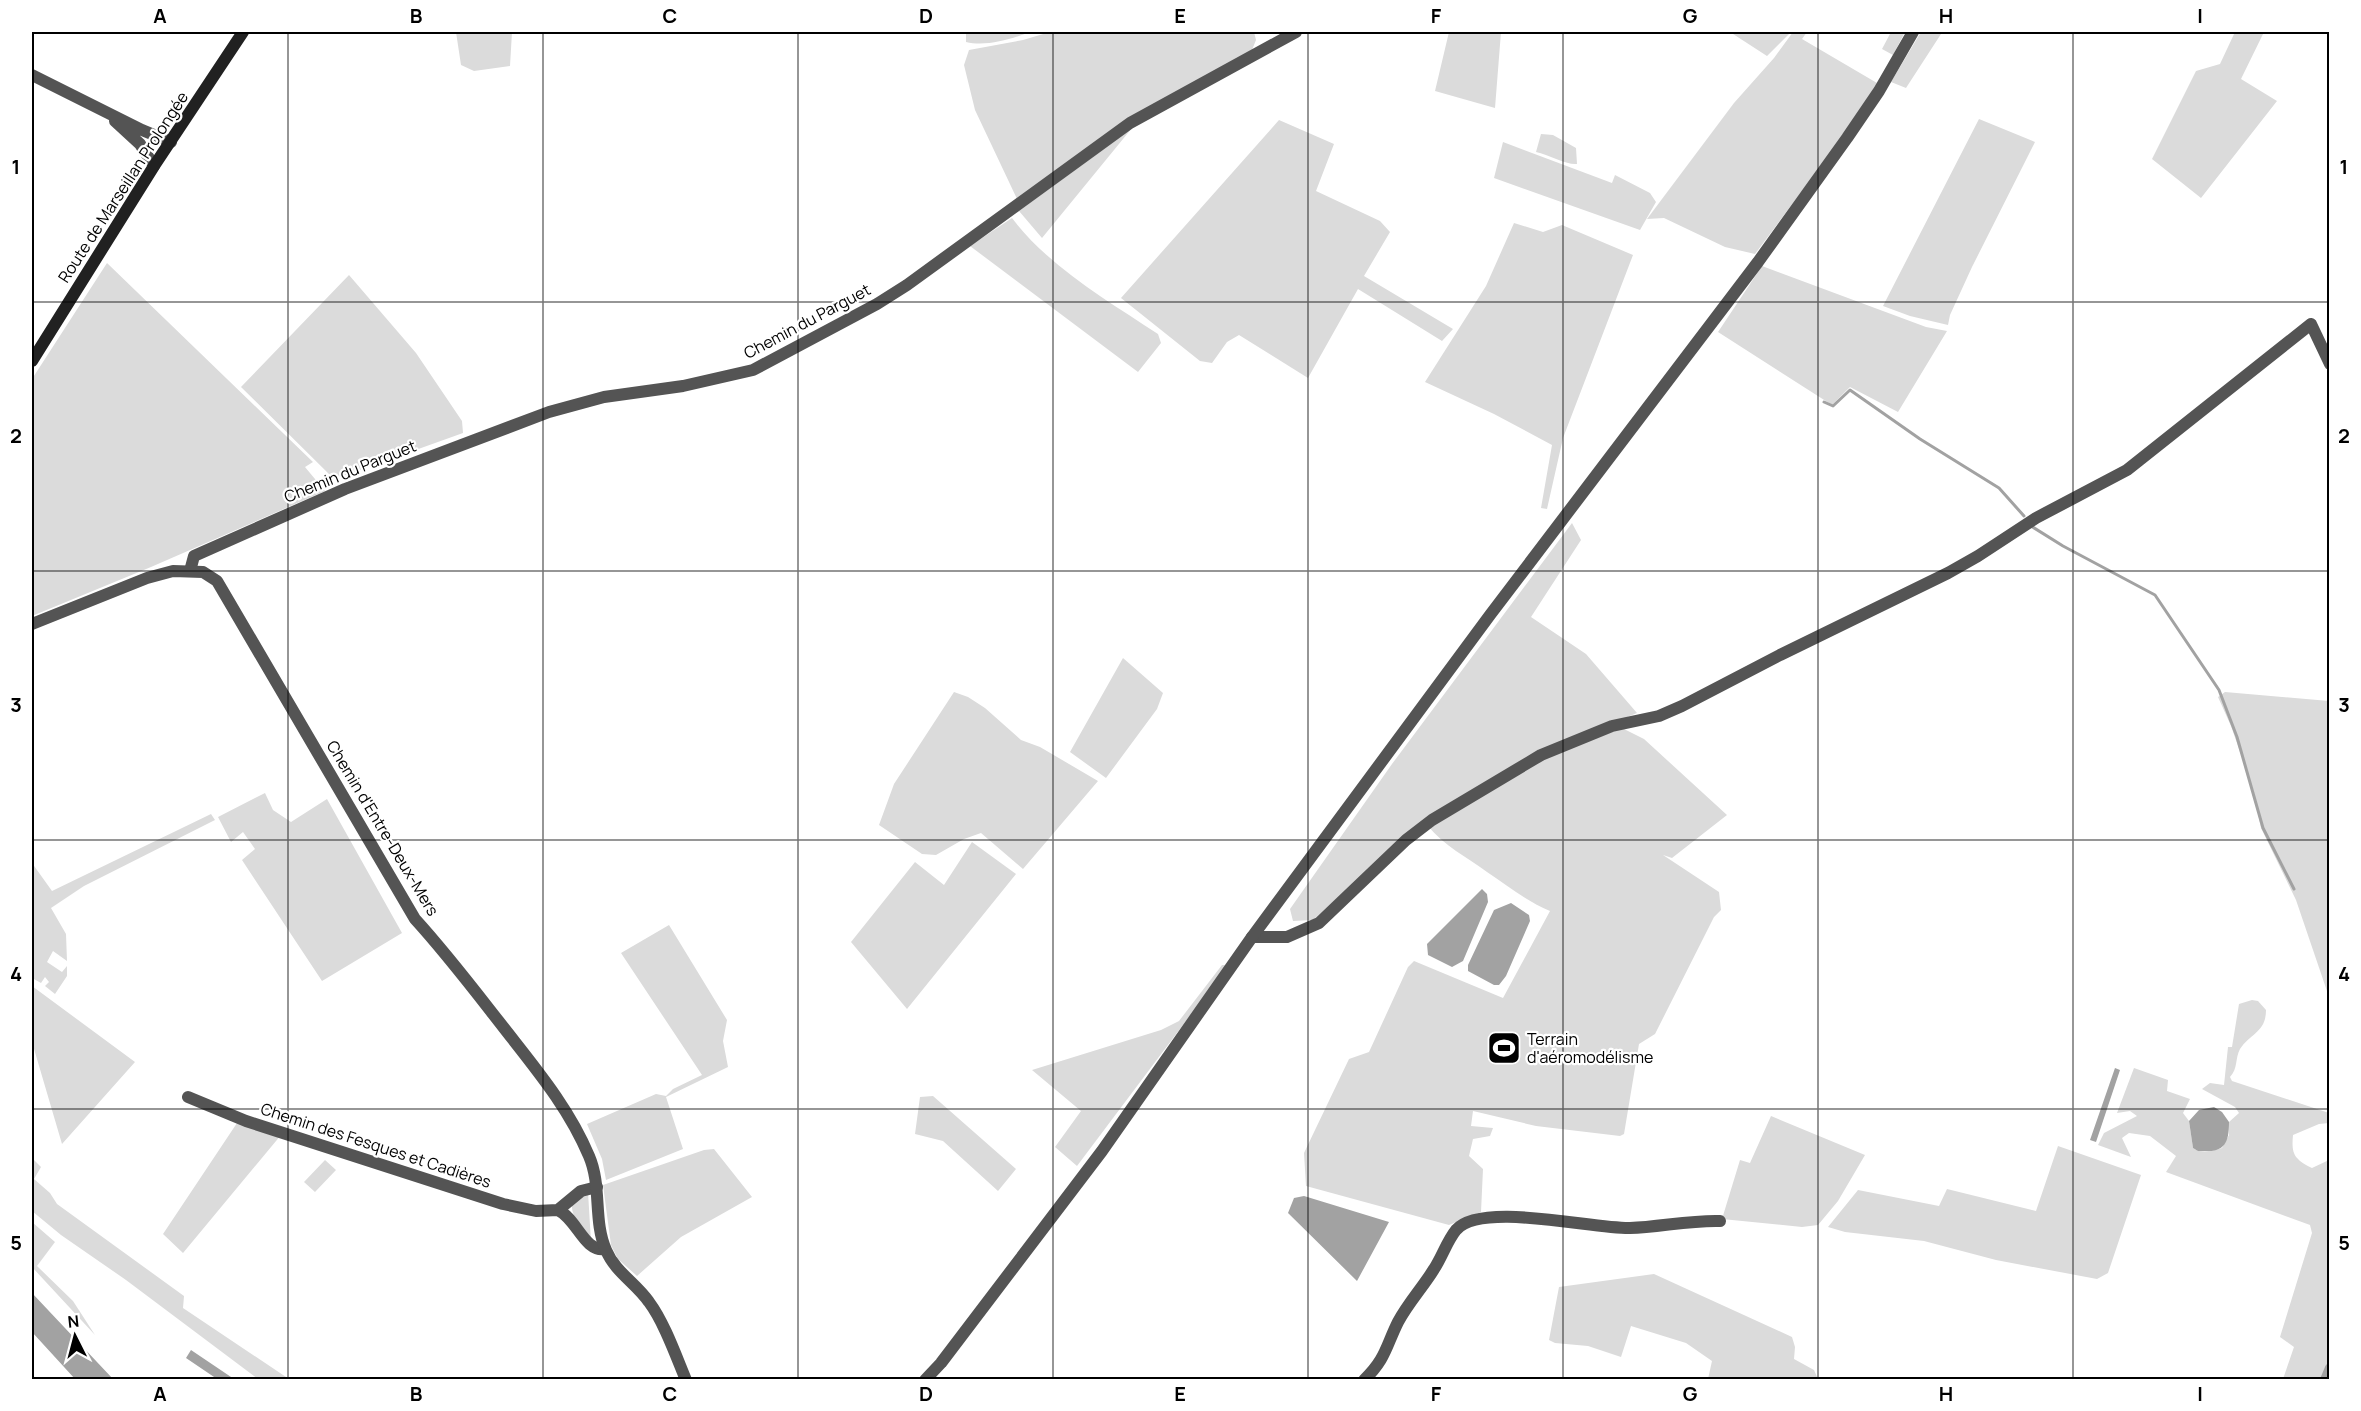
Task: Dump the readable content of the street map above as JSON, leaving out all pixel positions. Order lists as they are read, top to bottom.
{
  "streets": {
    "main road": ["Route de Marseillan Prolongée"],
    "street": ["Chemin du Parguet", "Chemin d'Entre-Deux-Mers", "Chemin des Fesques et Cadières"]
  },
  "crossings": [
    ["Chemin du Parguet", "Chemin d'Entre-Deux-Mers"]
  ],
  "places": {
    "sports": ["Terrain d'aéromodélisme"]
  },
  "north": "top",
  "grid": {
    "columns": [
      "A",
      "B",
      "C",
      "D",
      "E",
      "F",
      "G",
      "H",
      "I"
    ],
    "rows": [
      "1",
      "2",
      "3",
      "4",
      "5"
    ]
  }
}
